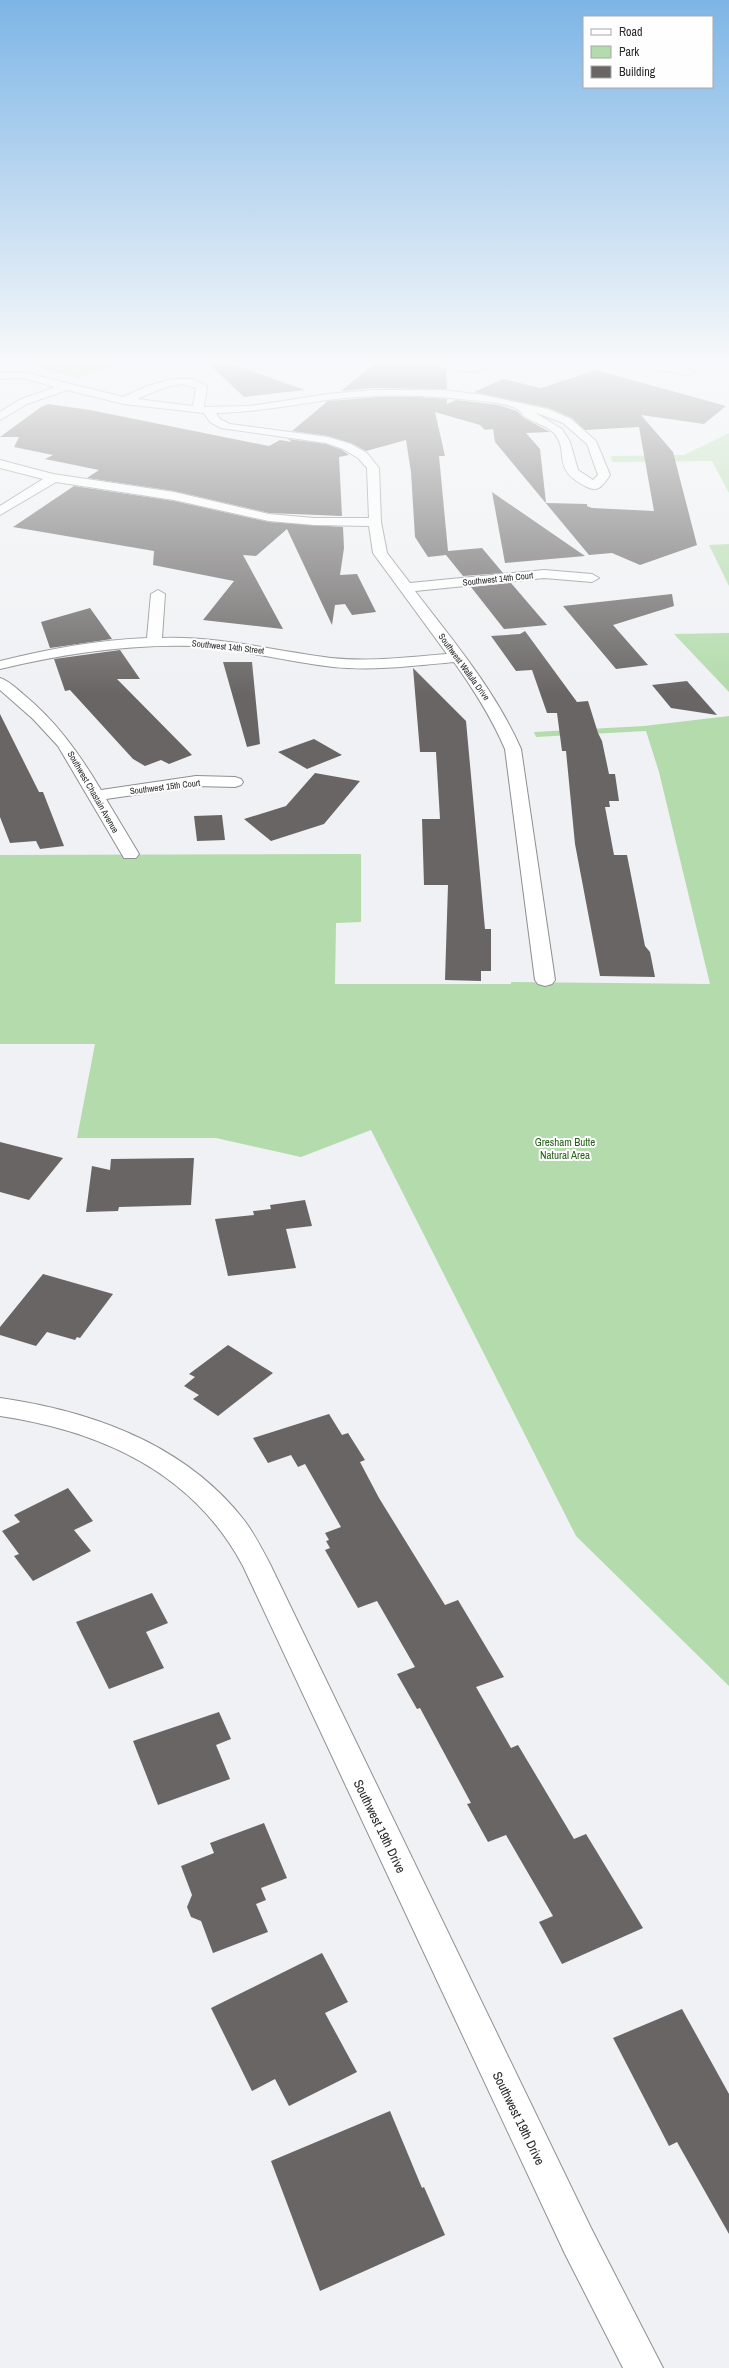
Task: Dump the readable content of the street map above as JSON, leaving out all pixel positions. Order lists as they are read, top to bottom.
{
  "streets": {
    "street": [
      "Southwest 14th Court",
      "Southwest 14th Street",
      "Southwest Wallula Drive",
      "Southwest 15th Court",
      "Southwest Chastain Avenue",
      "Southwest 19th Drive"
    ]
  },
  "crossings": [
    ["Southwest 14th Court", "Southwest Wallula Drive"],
    ["Southwest 14th Street", "Southwest Wallula Drive"],
    ["Southwest 15th Court", "Southwest Chastain Avenue"]
  ],
  "parks": ["Gresham Butte Natural Area"],
  "legend": ["Road", "Park", "Building"]
}
